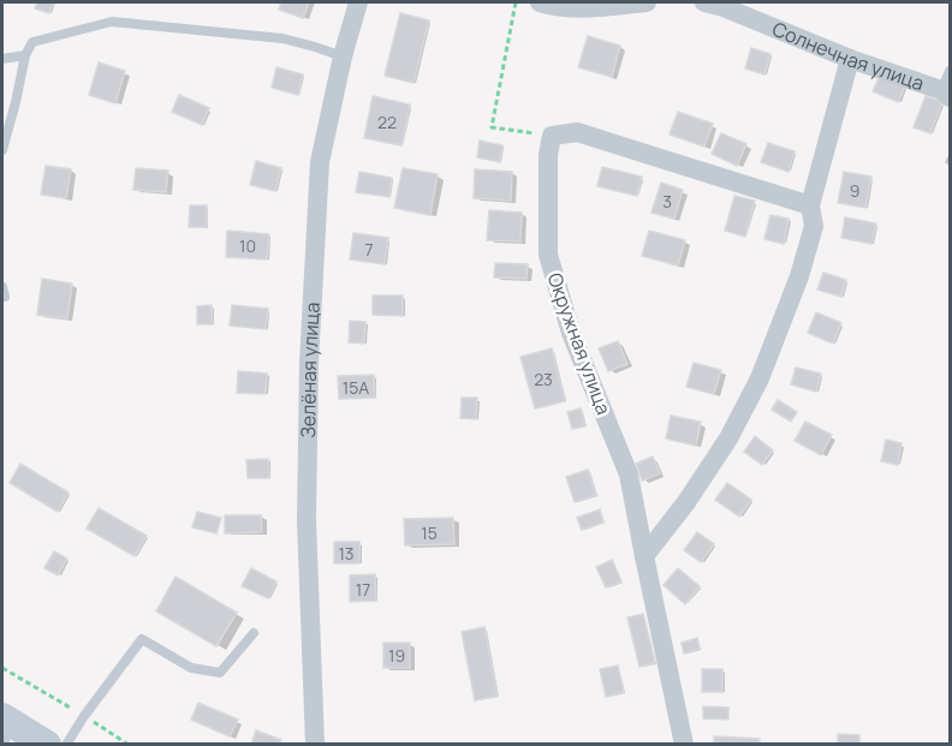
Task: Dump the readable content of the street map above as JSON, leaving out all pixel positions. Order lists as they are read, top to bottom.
{
  "streets": {
    "street": ["Солнечная улица", "Окружная улица", "Зелёная улица"]
  },
  "house_numbers": [
    "22",
    "9",
    "3",
    "10",
    "7",
    "23",
    "15А",
    "15",
    "13",
    "17",
    "19"
  ]
}
